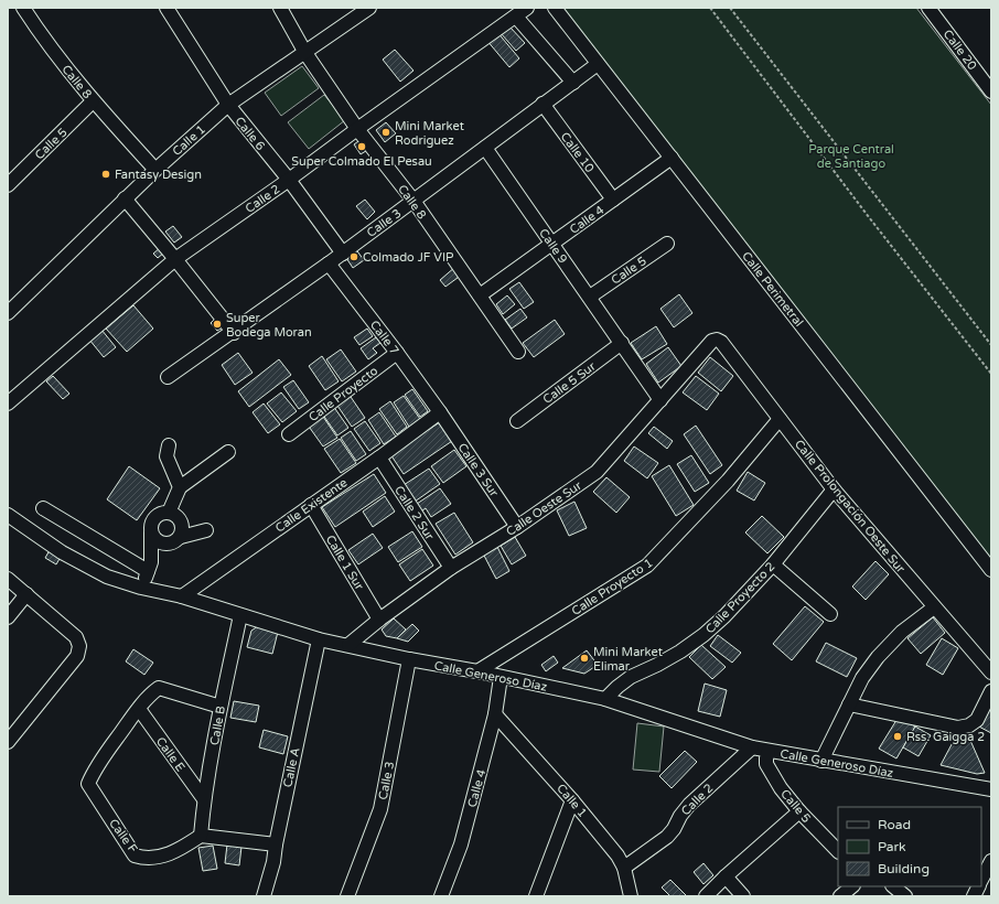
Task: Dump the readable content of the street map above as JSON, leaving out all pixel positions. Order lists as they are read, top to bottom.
{
  "streets": {
    "street": [
      "Calle 20",
      "Calle 8",
      "Calle 6",
      "Calle 1",
      "Calle 5",
      "Calle 10",
      "Calle 2",
      "Calle 4",
      "Calle 3",
      "Calle 9",
      "Calle Perimetral",
      "Calle 7",
      "Calle 5 Sur",
      "Calle Proyecto",
      "Calle 3 Sur",
      "Calle Existente",
      "Calle Prolongación Oeste Sur",
      "Calle Oeste Sur",
      "Calle 2 Sur",
      "Calle 1 Sur",
      "Calle Proyecto 1",
      "Calle Proyecto 2",
      "Calle Generoso Díaz",
      "Calle B",
      "Calle E",
      "Calle A",
      "Calle F"
    ]
  },
  "crossings": [
    ["Calle 8", "Calle 1"],
    ["Calle 8", "Calle 5"],
    ["Calle 8", "Calle 2"],
    ["Calle 8", "Calle 4"],
    ["Calle 8", "Calle 3"],
    ["Calle 6", "Calle 1"],
    ["Calle 6", "Calle 2"],
    ["Calle 6", "Calle 3"],
    ["Calle 1", "Calle 2"],
    ["Calle 1", "Calle 4"],
    ["Calle 5", "Calle 9"],
    ["Calle 5", "Calle Generoso Díaz"],
    ["Calle 10", "Calle 4"],
    ["Calle 10", "Calle 3"],
    ["Calle 2", "Calle Generoso Díaz"],
    ["Calle 4", "Calle 9"],
    ["Calle 4", "Calle Perimetral"],
    ["Calle 4", "Calle Generoso Díaz"],
    ["Calle 3", "Calle 9"],
    ["Calle 3", "Calle Perimetral"],
    ["Calle 3", "Calle 7"],
    ["Calle 3", "Calle Generoso Díaz"],
    ["Calle 9", "Calle 5 Sur"],
    ["Calle 9", "Calle Oeste Sur"],
    ["Calle 7", "Calle Proyecto"],
    ["Calle 7", "Calle 3 Sur"],
    ["Calle 7", "Calle Existente"],
    ["Calle 3 Sur", "Calle Existente"],
    ["Calle 3 Sur", "Calle Oeste Sur"],
    ["Calle Existente", "Calle 2 Sur"],
    ["Calle Existente", "Calle 1 Sur"],
    ["Calle Existente", "Calle Generoso Díaz"],
    ["Calle Prolongación Oeste Sur", "Calle Oeste Sur"],
    ["Calle Prolongación Oeste Sur", "Calle Proyecto 1"],
    ["Calle Prolongación Oeste Sur", "Calle Proyecto 2"],
    ["Calle Oeste Sur", "Calle 2 Sur"],
    ["Calle Oeste Sur", "Calle 1 Sur"],
    ["Calle Oeste Sur", "Calle Generoso Díaz"],
    ["Calle Proyecto 1", "Calle Generoso Díaz"],
    ["Calle Proyecto 2", "Calle Generoso Díaz"],
    ["Calle Generoso Díaz", "Calle B"],
    ["Calle Generoso Díaz", "Calle A"],
    ["Calle B", "Calle E"],
    ["Calle B", "Calle F"],
    ["Calle E", "Calle F"]
  ],
  "parks": ["Parque Central de Santiago"],
  "places": [
    "Mini Market Rodriguez",
    "Super Colmado El Pesau",
    "Fantasy Design",
    "Colmado JF VIP",
    "Super Bodega Moran",
    "Mini Market Elimar",
    "Rss. Gaigga 2"
  ],
  "legend": ["Road", "Park", "Building"]
}
